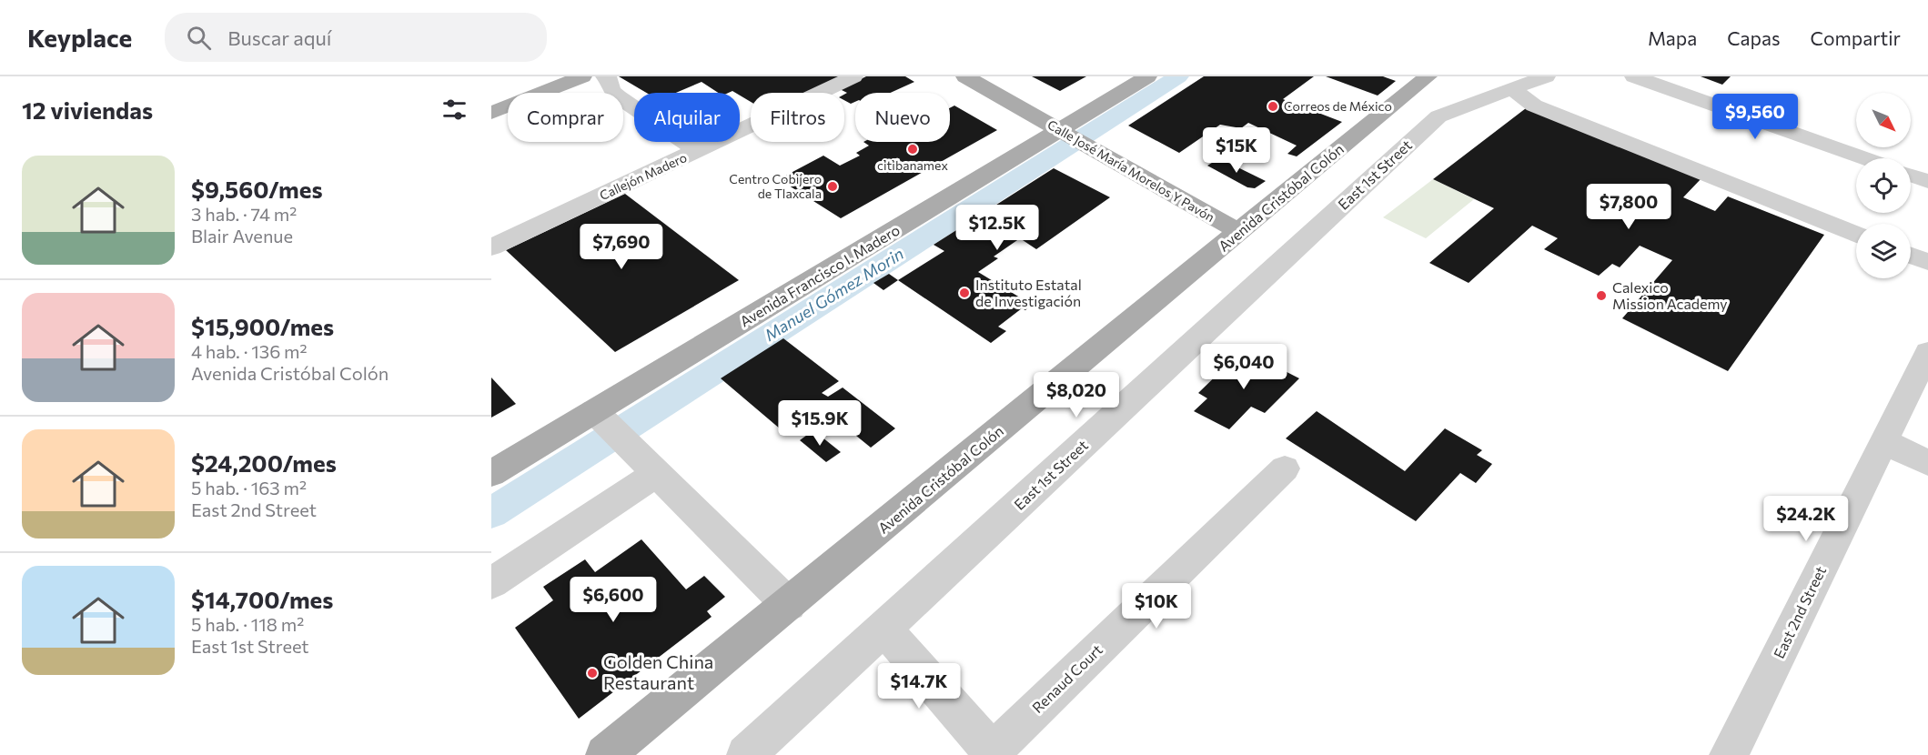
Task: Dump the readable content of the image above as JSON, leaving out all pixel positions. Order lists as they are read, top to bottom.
{
  "streets": {
    "main road": ["Calle José María Morelos Y Pavón", "Avenida Cristóbal Colón", "Avenida Francisco I. Madero"],
    "street": [
      "East 1st Street",
      "Callejón Madero",
      "East 2nd Street",
      "Renaud Court"
    ]
  },
  "crossings": [
    ["Calle José María Morelos Y Pavón", "Avenida Cristóbal Colón"],
    ["Calle José María Morelos Y Pavón", "Avenida Francisco I. Madero"]
  ],
  "water": ["Manuel Gómez Morin"],
  "places": [
    "Correos de México",
    "citibanamex",
    "Centro Cobijero de Tlaxcala",
    "Instituto Estatal de Investigación",
    "Calexico Mission Academy",
    "Golden China Restaurant"
  ],
  "north": "bottom right",
  "page": {
    "header": "Keyplace",
    "search": "Buscar aquí",
    "nav": ["Mapa", "Capas", "Compartir"],
    "heading": "12 viviendas",
    "chip": [
      "Comprar",
      "Alquilar",
      "Filtros",
      "Nuevo"
    ],
    "price": [
      "$9,560",
      "$15K",
      "$7,800",
      "$12.5K",
      "$7,690",
      "$6,040",
      "$8,020",
      "$15.9K",
      "$24.2K",
      "$6,600",
      "$10K",
      "$14.7K"
    ],
    "list": [
      {
        "name": "$9,560/mes",
        "note": "3 hab. · 74 m² · Blair Avenue"
      },
      {
        "name": "$15,900/mes",
        "note": "4 hab. · 136 m² · Avenida Cristóbal Colón"
      },
      {
        "name": "$24,200/mes",
        "note": "5 hab. · 163 m² · East 2nd Street"
      },
      {
        "name": "$14,700/mes",
        "note": "5 hab. · 118 m² · East 1st Street"
      }
    ]
  }
}
